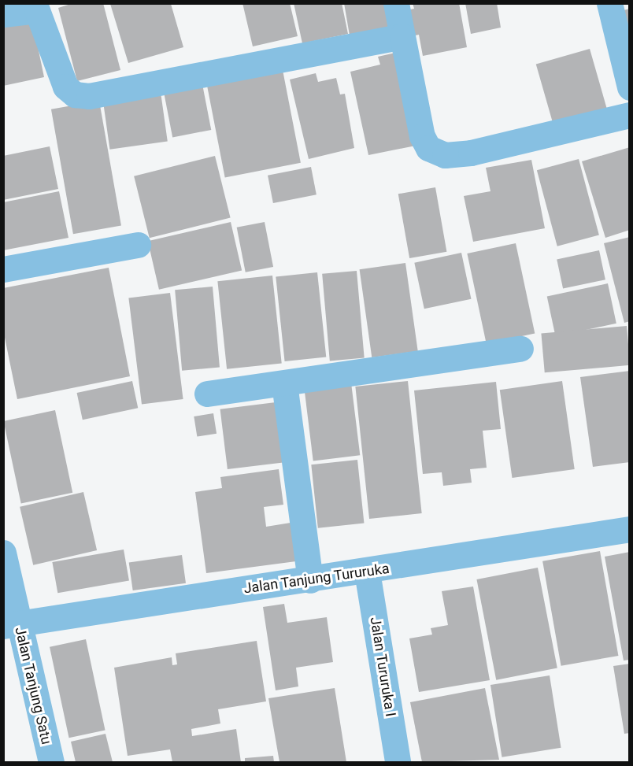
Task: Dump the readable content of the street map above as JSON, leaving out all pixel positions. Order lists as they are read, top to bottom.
{
  "streets": {
    "street": ["Jalan Tanjung Tururuka", "Jalan Tururuka I", "Jalan Tanjung Satu"]
  },
  "crossings": [
    ["Jalan Tanjung Tururuka", "Jalan Tururuka I"],
    ["Jalan Tanjung Tururuka", "Jalan Tanjung Satu"]
  ]
}
